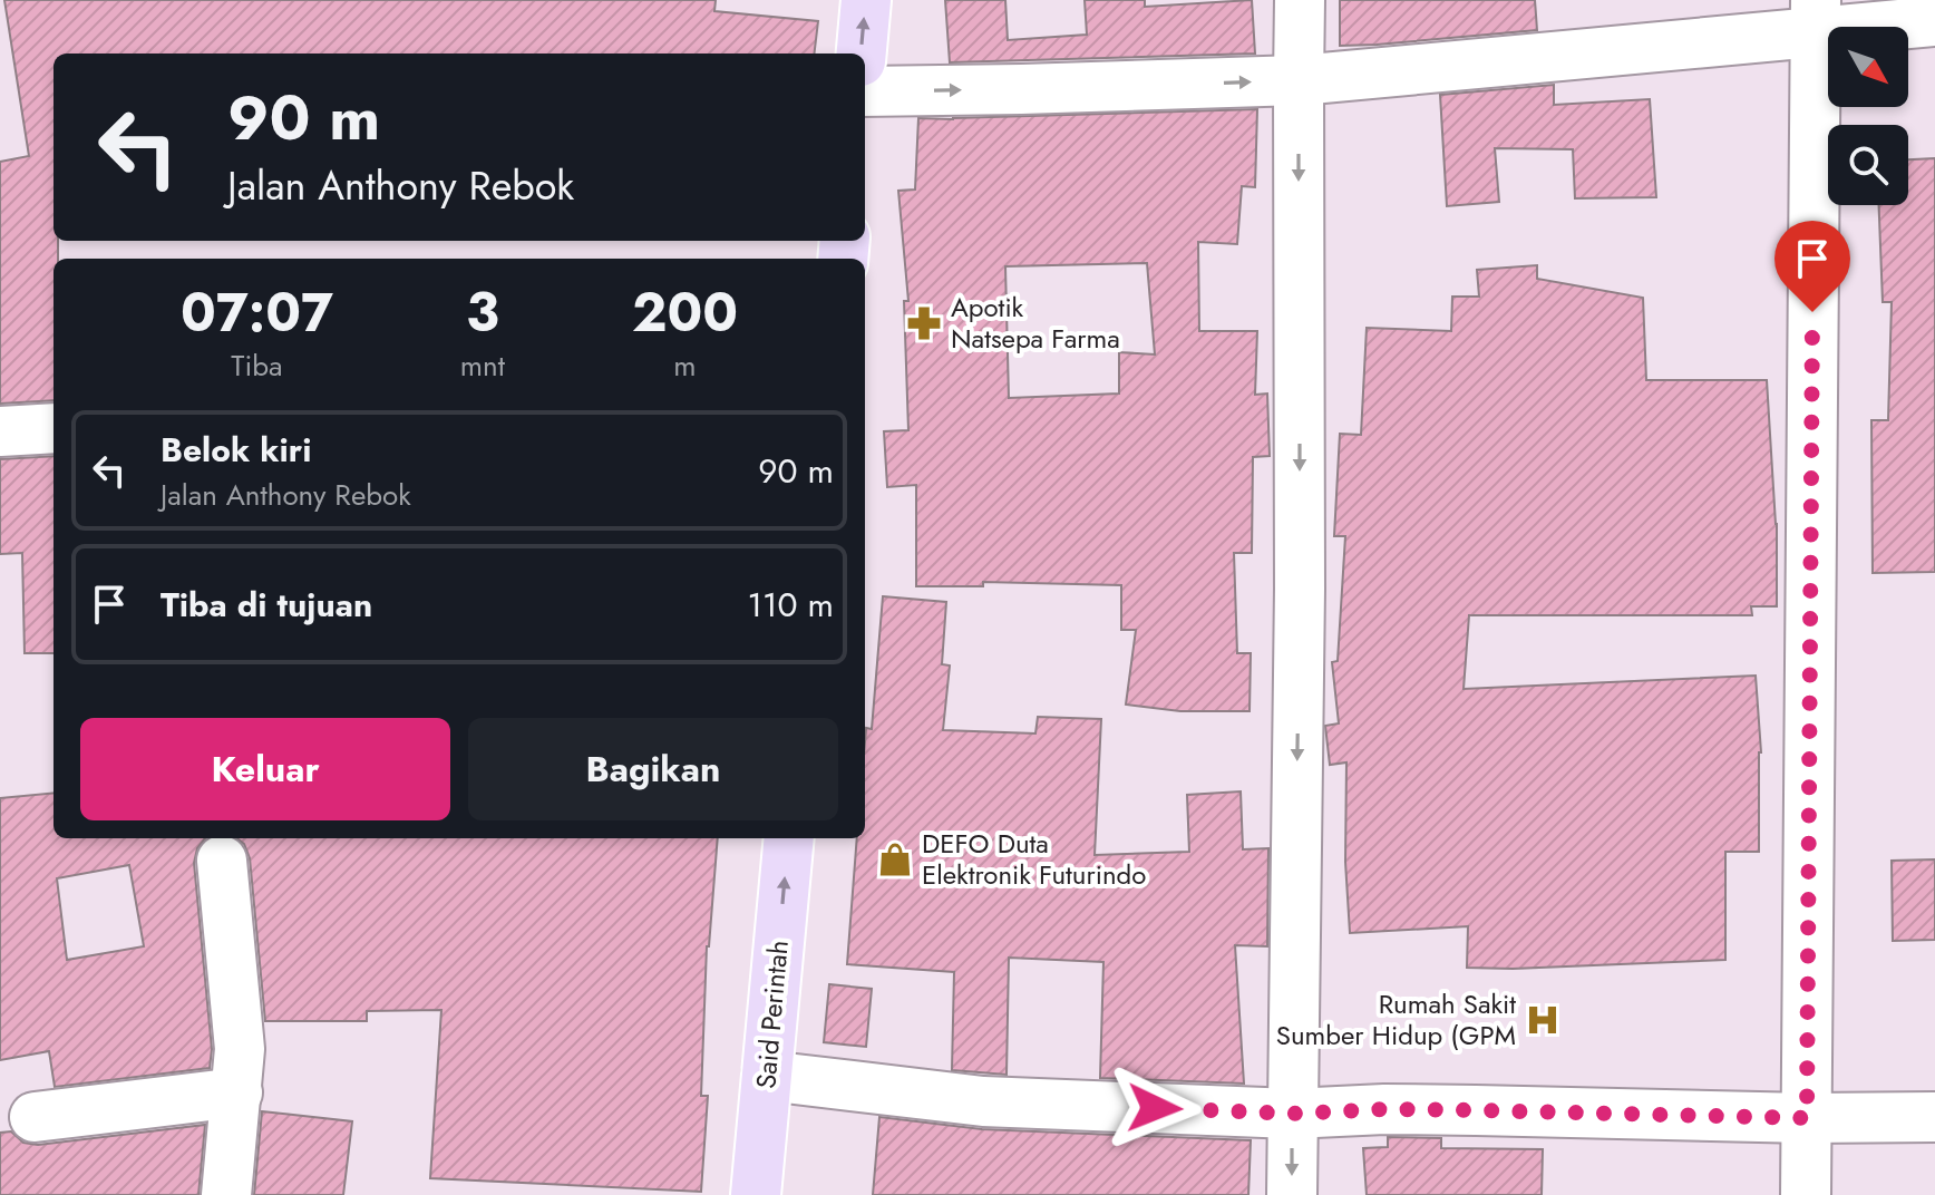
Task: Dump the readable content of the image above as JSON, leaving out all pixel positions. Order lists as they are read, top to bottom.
{
  "streets": {
    "main road": ["Said Perintah"]
  },
  "one_way": ["Said Perintah"],
  "places": {
    "pharmacy": ["Apotik Natsepa Farma"],
    "shop": ["DEFO Duta Elektronik Futurindo"],
    "hospital": ["Rumah Sakit Sumber Hidup (GPM"]
  },
  "north": "bottom right",
  "page": {
    "turn": ["90 m", "Jalan Anthony Rebok"],
    "eta": [
      "07:07",
      "Tiba",
      "3",
      "mnt",
      "200",
      "m"
    ],
    "list": [
      {
        "name": "Belok kiri",
        "note": "Jalan Anthony Rebok",
        "value": "90 m"
      },
      {
        "name": "Tiba di tujuan",
        "value": "110 m"
      }
    ],
    "buttons": ["Keluar", "Bagikan"]
  }
}
